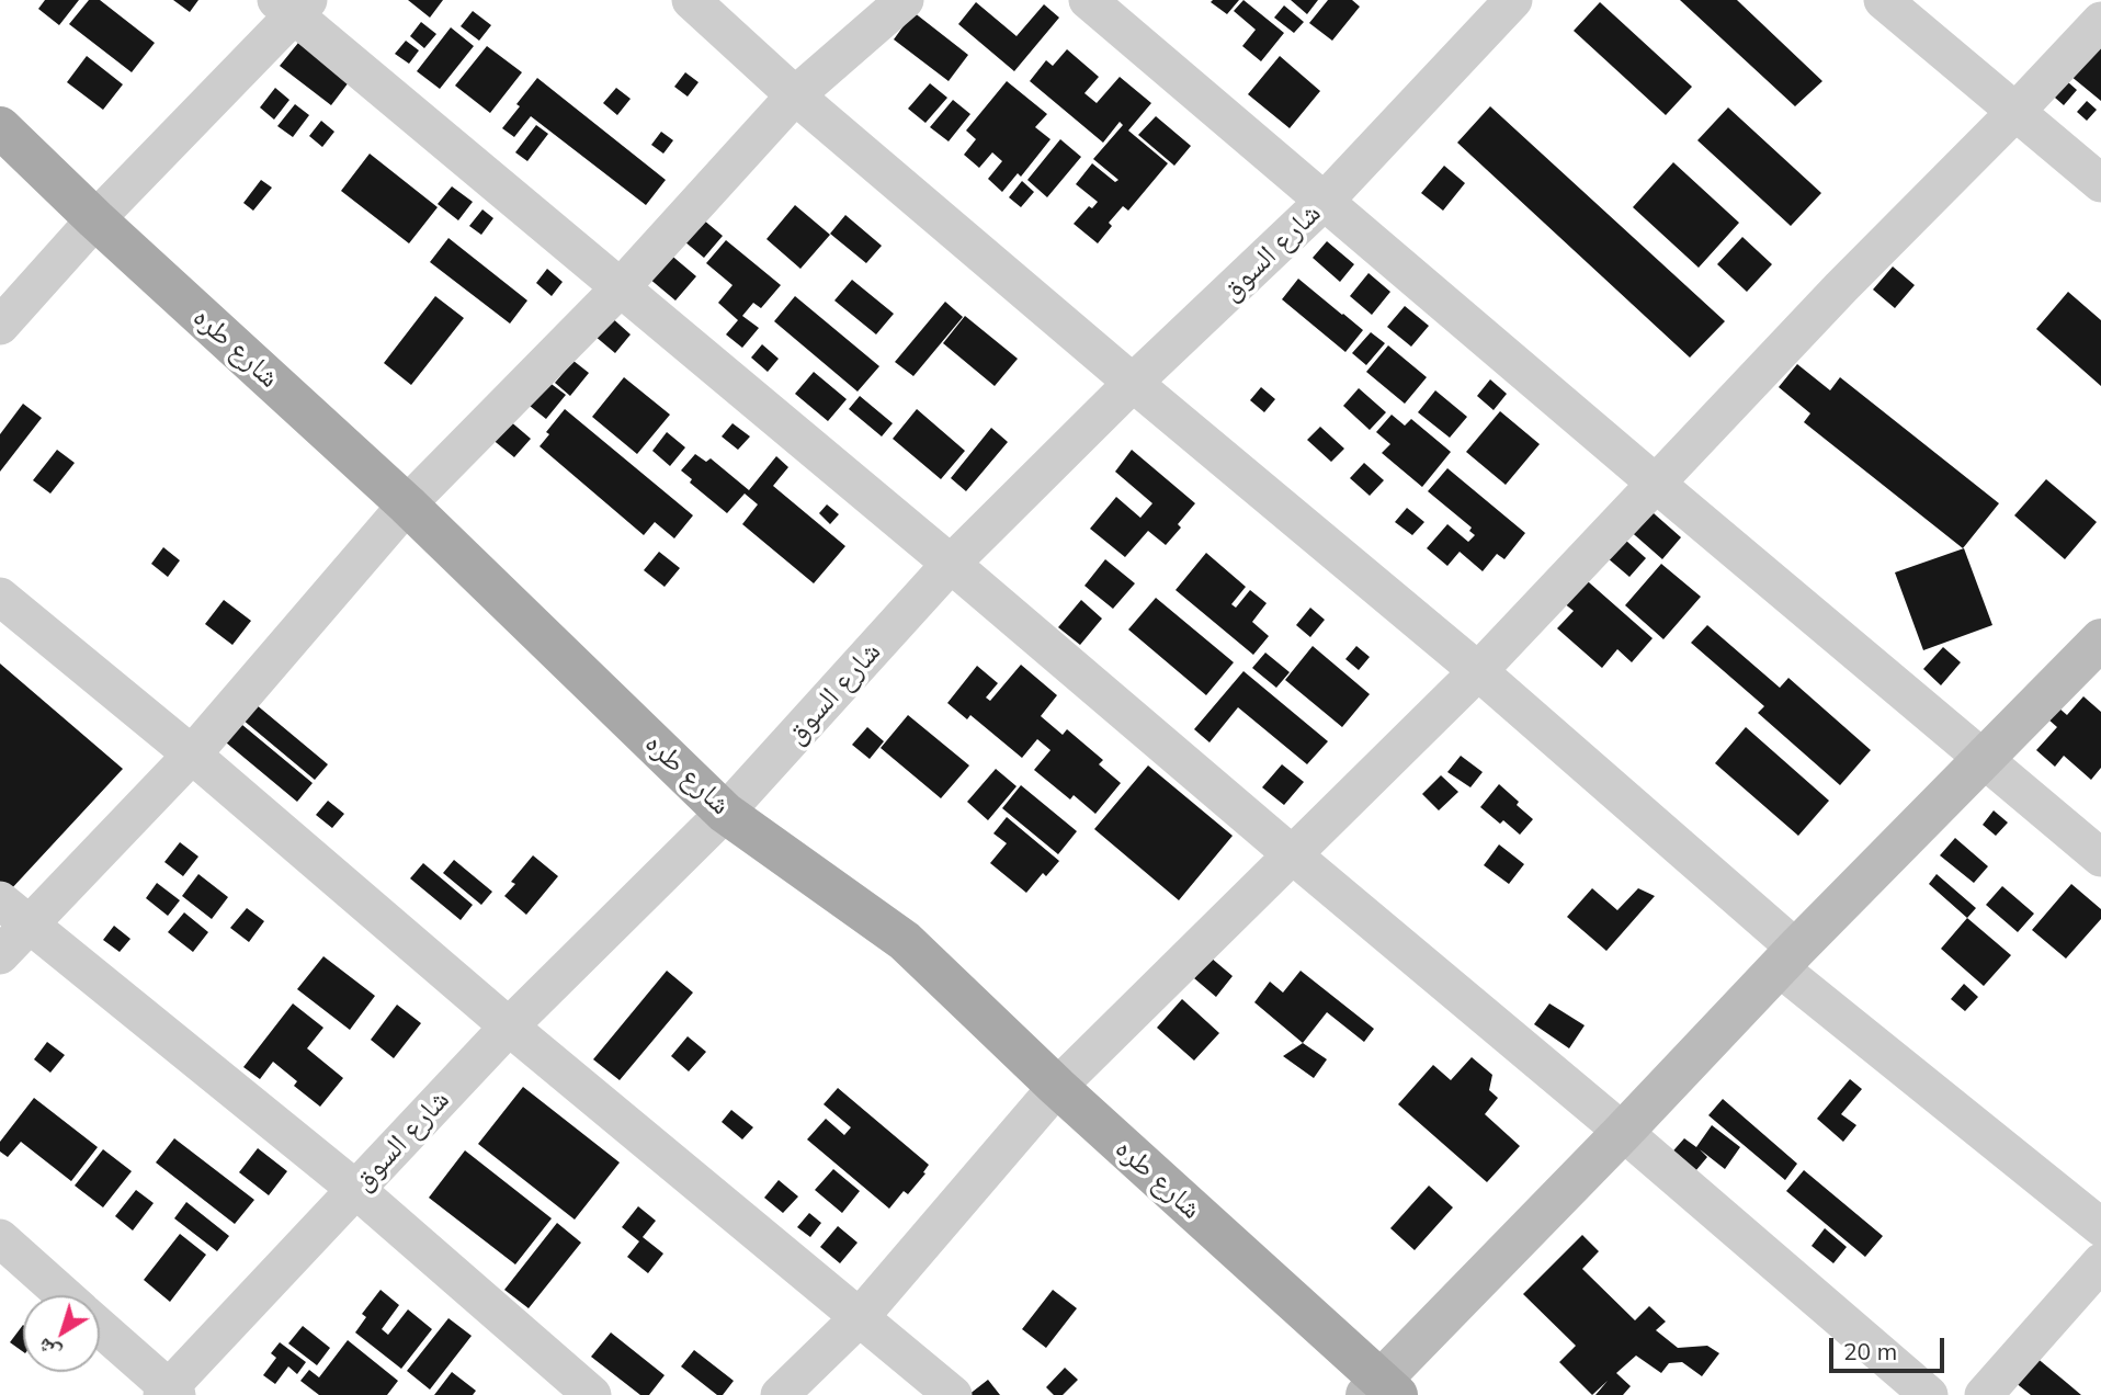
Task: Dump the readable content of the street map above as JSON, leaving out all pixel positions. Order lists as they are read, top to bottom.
{
  "streets": {
    "main road": ["شارع طره"],
    "street": ["شارع السوق"]
  },
  "crossings": [
    ["شارع السوق", "شارع طره"]
  ],
  "scale_bar": "20 m",
  "north": "bottom left"
}
